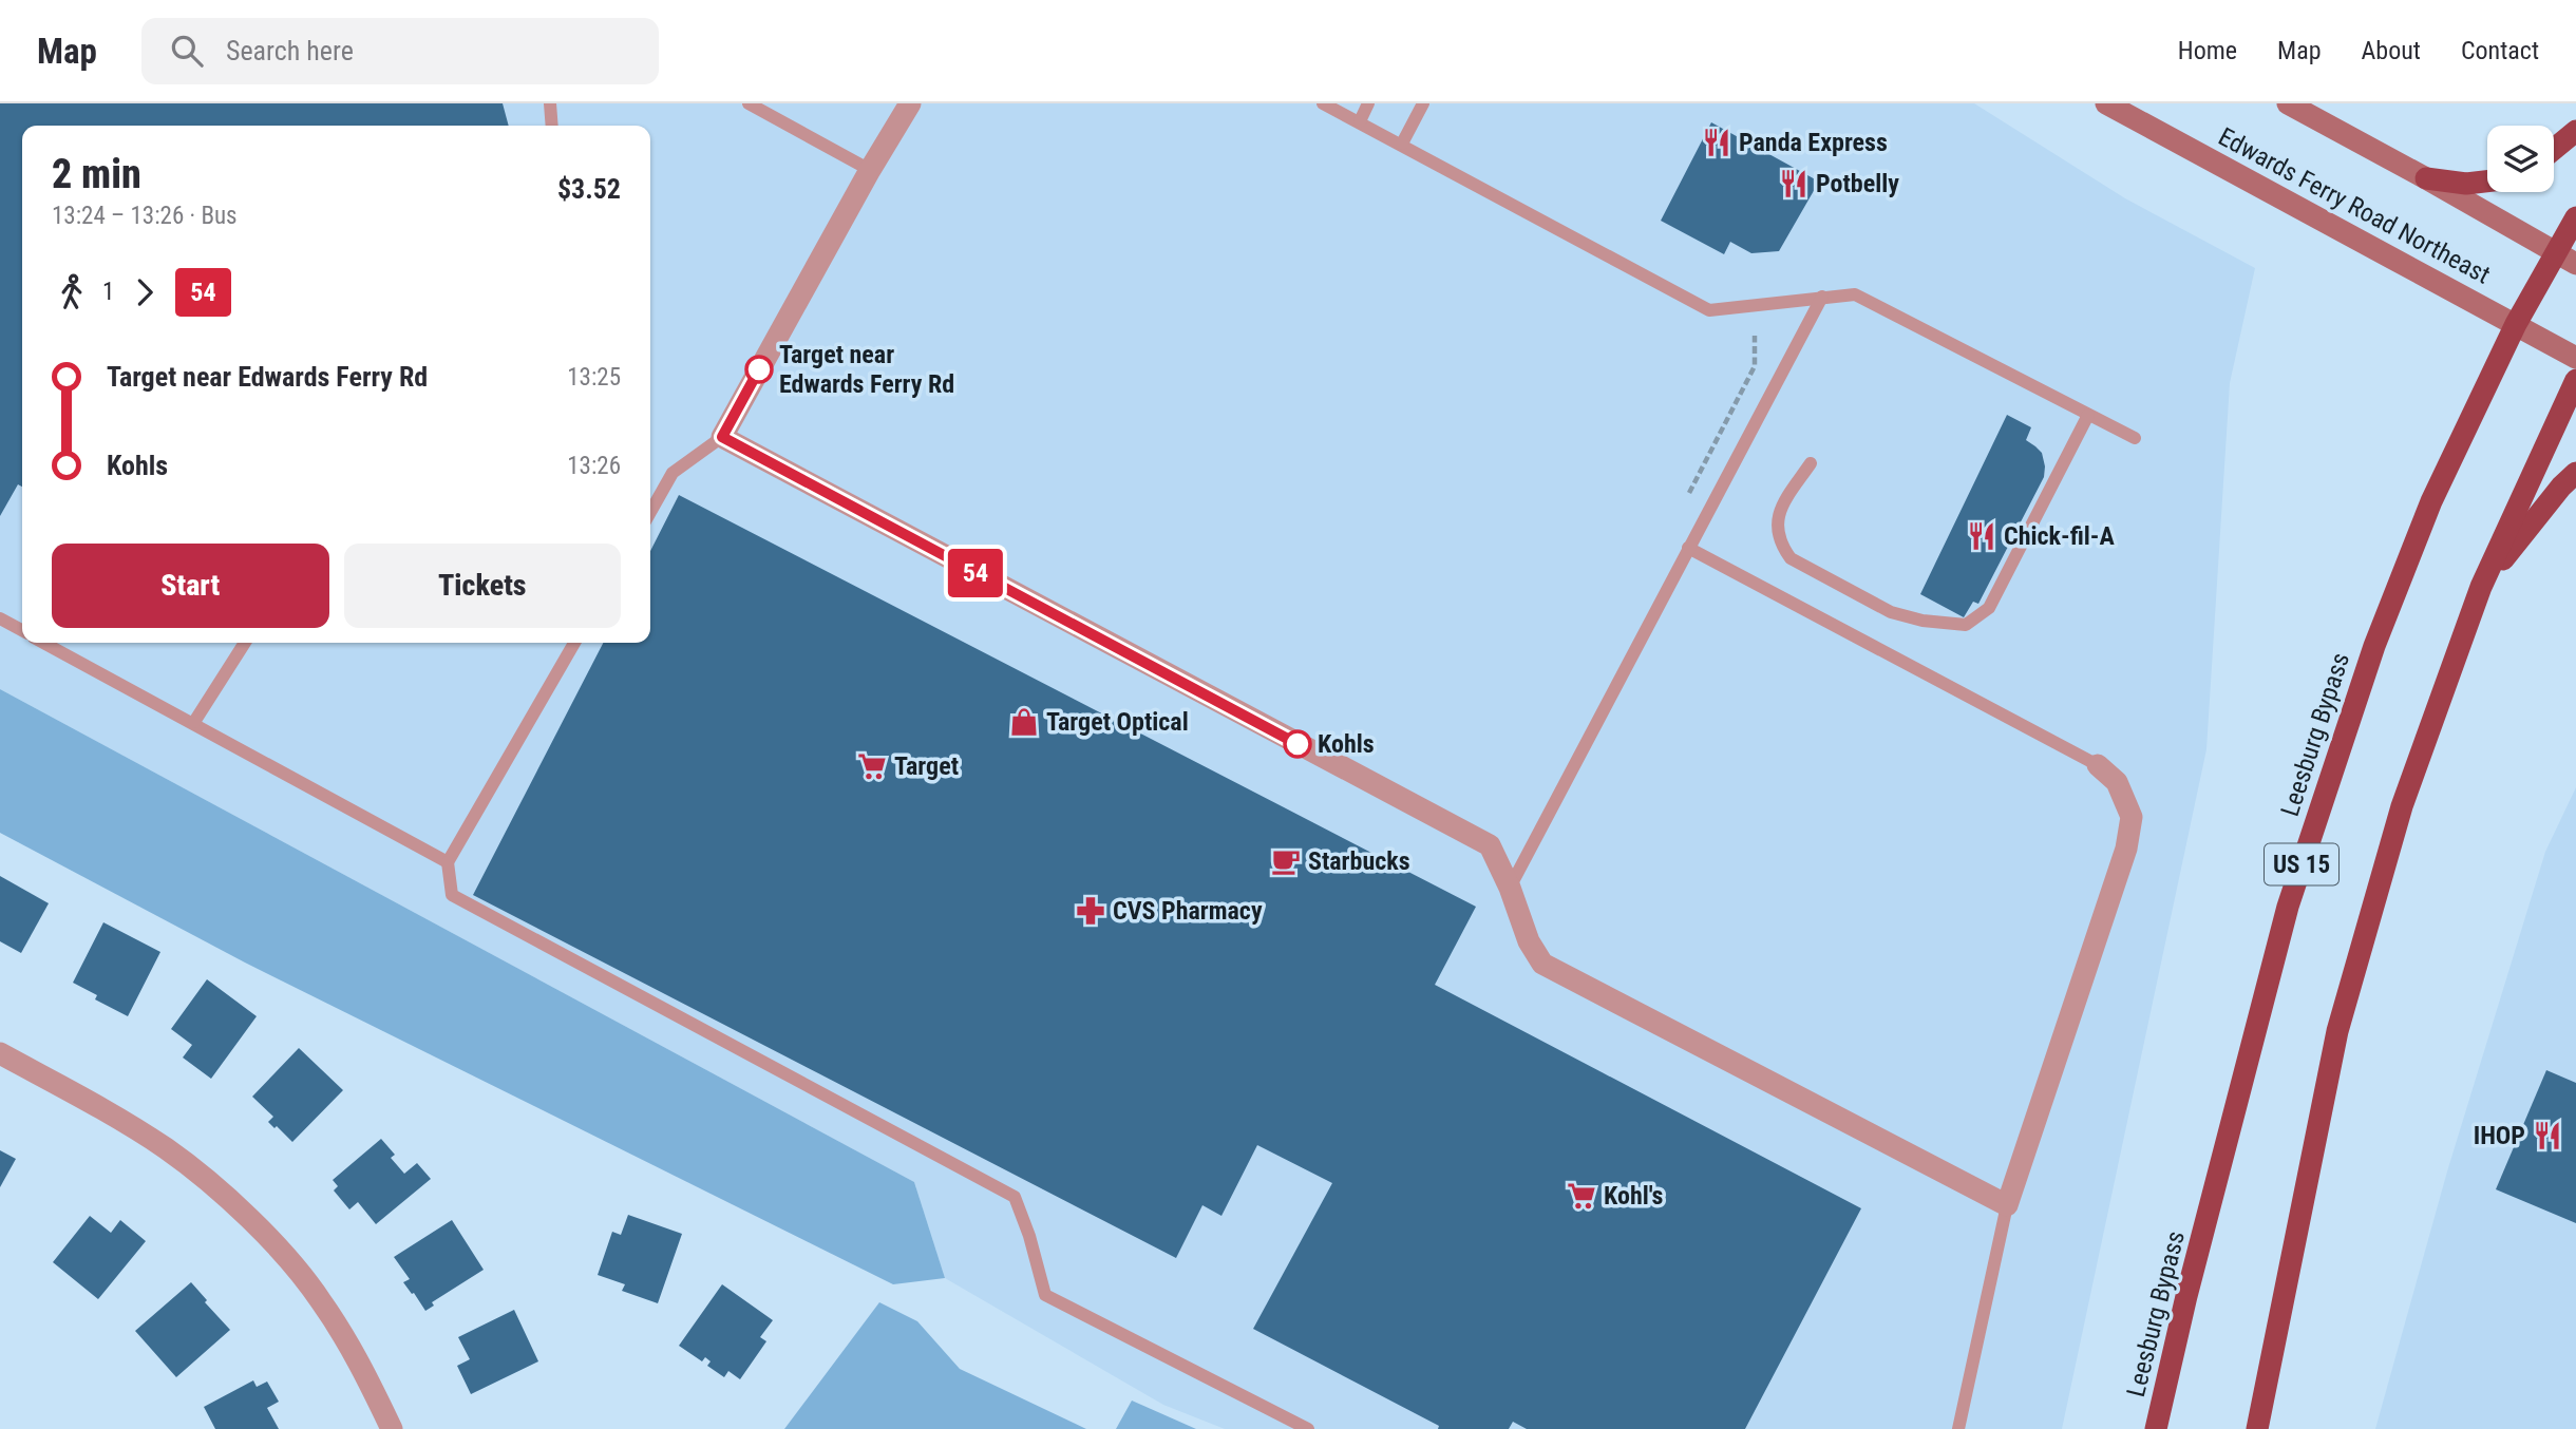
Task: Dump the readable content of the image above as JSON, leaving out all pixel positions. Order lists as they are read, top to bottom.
{
  "streets": {
    "highway": ["Leesburg Bypass", "US 15"],
    "main road": ["Edwards Ferry Road Northeast"]
  },
  "crossings": [
    ["Edwards Ferry Road Northeast", "Leesburg Bypass"]
  ],
  "places": {
    "restaurant": [
      "Panda Express",
      "Potbelly",
      "Chick-fil-A",
      "IHOP"
    ],
    "other": ["Target near Edwards Ferry Rd", "Kohls"],
    "shop": ["Target Optical"],
    "supermarket": ["Target", "Kohl's"],
    "cafe": ["Starbucks"],
    "pharmacy": ["CVS Pharmacy"]
  },
  "lines": ["bus line 54"],
  "page": {
    "header": "Map",
    "search": "Search here",
    "nav": [
      "Home",
      "Map",
      "About",
      "Contact"
    ],
    "on_map": "54",
    "heading": ["2 min", "13:24 – 13:26 · Bus", "$3.52"],
    "legs": ["1", "54"],
    "list": [
      {
        "name": "Target near Edwards Ferry Rd",
        "value": "13:25"
      },
      {
        "name": "Kohls",
        "value": "13:26"
      }
    ],
    "buttons": ["Start", "Tickets"]
  }
}
